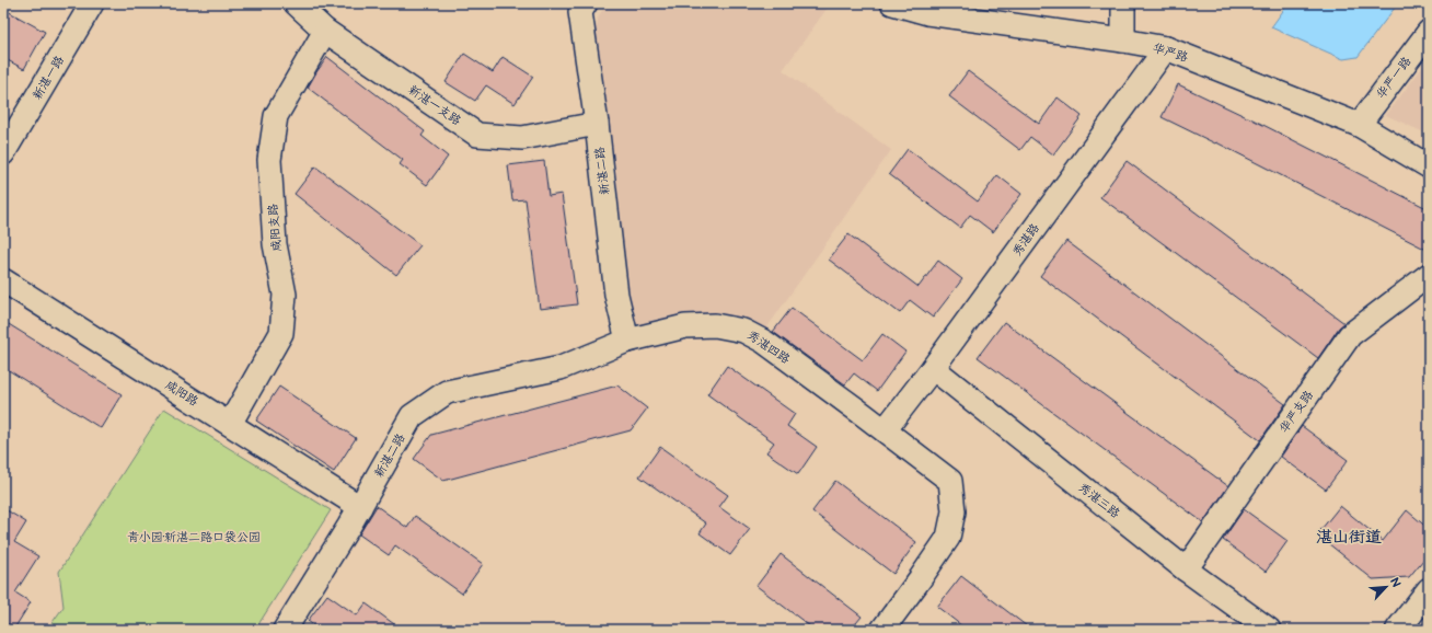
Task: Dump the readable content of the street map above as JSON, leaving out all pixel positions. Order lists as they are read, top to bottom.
{
  "streets": {
    "street": [
      "华严路",
      "新湛一路",
      "华严一路",
      "新湛一支路",
      "新湛二路",
      "咸阳支路",
      "秀湛路",
      "秀湛四路",
      "咸阳路",
      "华严支路",
      "秀湛三路"
    ]
  },
  "crossings": [
    ["华严路", "华严一路"],
    ["华严路", "秀湛路"],
    ["新湛一支路", "新湛二路"],
    ["新湛一支路", "咸阳支路"],
    ["新湛二路", "秀湛四路"],
    ["新湛二路", "咸阳路"],
    ["咸阳支路", "咸阳路"],
    ["秀湛路", "秀湛四路"],
    ["秀湛路", "秀湛三路"],
    ["华严支路", "秀湛三路"]
  ],
  "districts": ["湛山街道"],
  "parks": ["青小园·新湛二路口袋公园"],
  "north": "top right"
}
